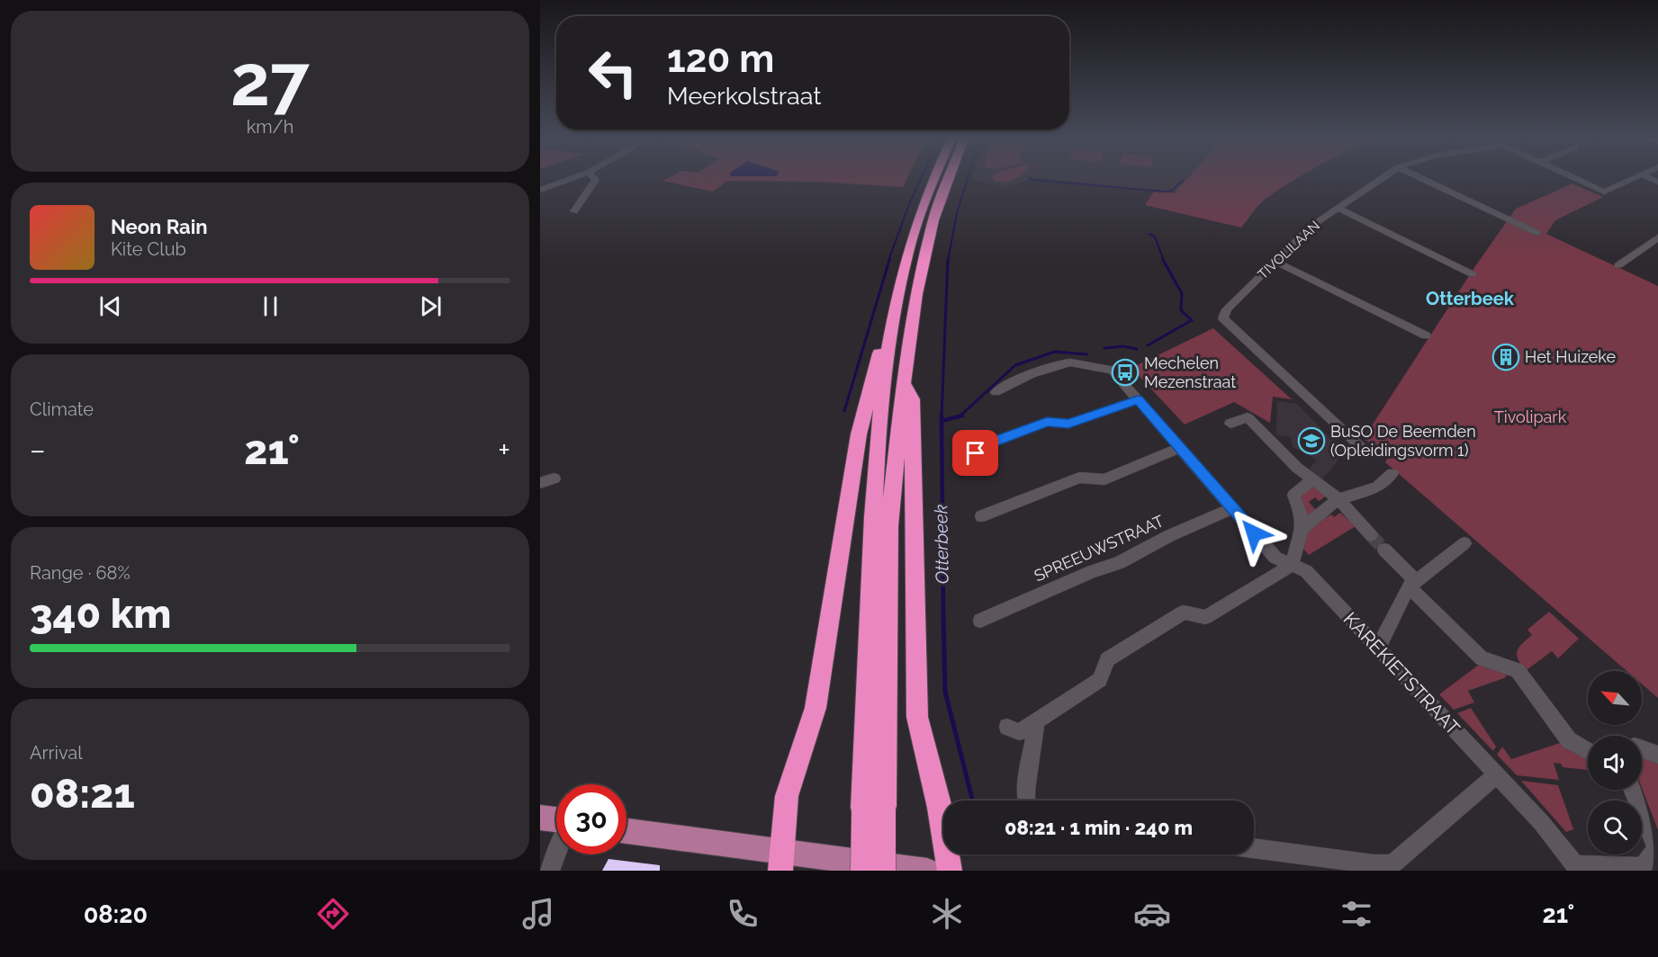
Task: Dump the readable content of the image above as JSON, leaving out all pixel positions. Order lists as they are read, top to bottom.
{
  "streets": {
    "street": ["TIVOLILAAN", "SPREEUWSTRAAT", "KAREKIETSTRAAT"]
  },
  "crossings": [
    ["SPREEUWSTRAAT", "KAREKIETSTRAAT"]
  ],
  "districts": ["Otterbeek"],
  "water": ["Otterbeek"],
  "parks": ["Tivolipark"],
  "places": {
    "building": ["Het Huizeke"],
    "bus stop": ["Mechelen Mezenstraat"],
    "school or university": ["BuSO De Beemden (Opleidingsvorm 1)"]
  },
  "north": "top left",
  "page": {
    "tile": [
      ["27", "km/h"],
      "Climate",
      ["Range · 68%", "340 km"],
      ["Arrival", "08:21"]
    ],
    "turn": ["120 m", "Meerkolstraat"],
    "song": ["Neon Rain", "Kite Club"],
    "heat": ["−", "21°", "+"],
    "limit": "30",
    "trip": "08:21 · 1 min · 240 m",
    "tabs": ["08:20", "21°"]
  }
}
